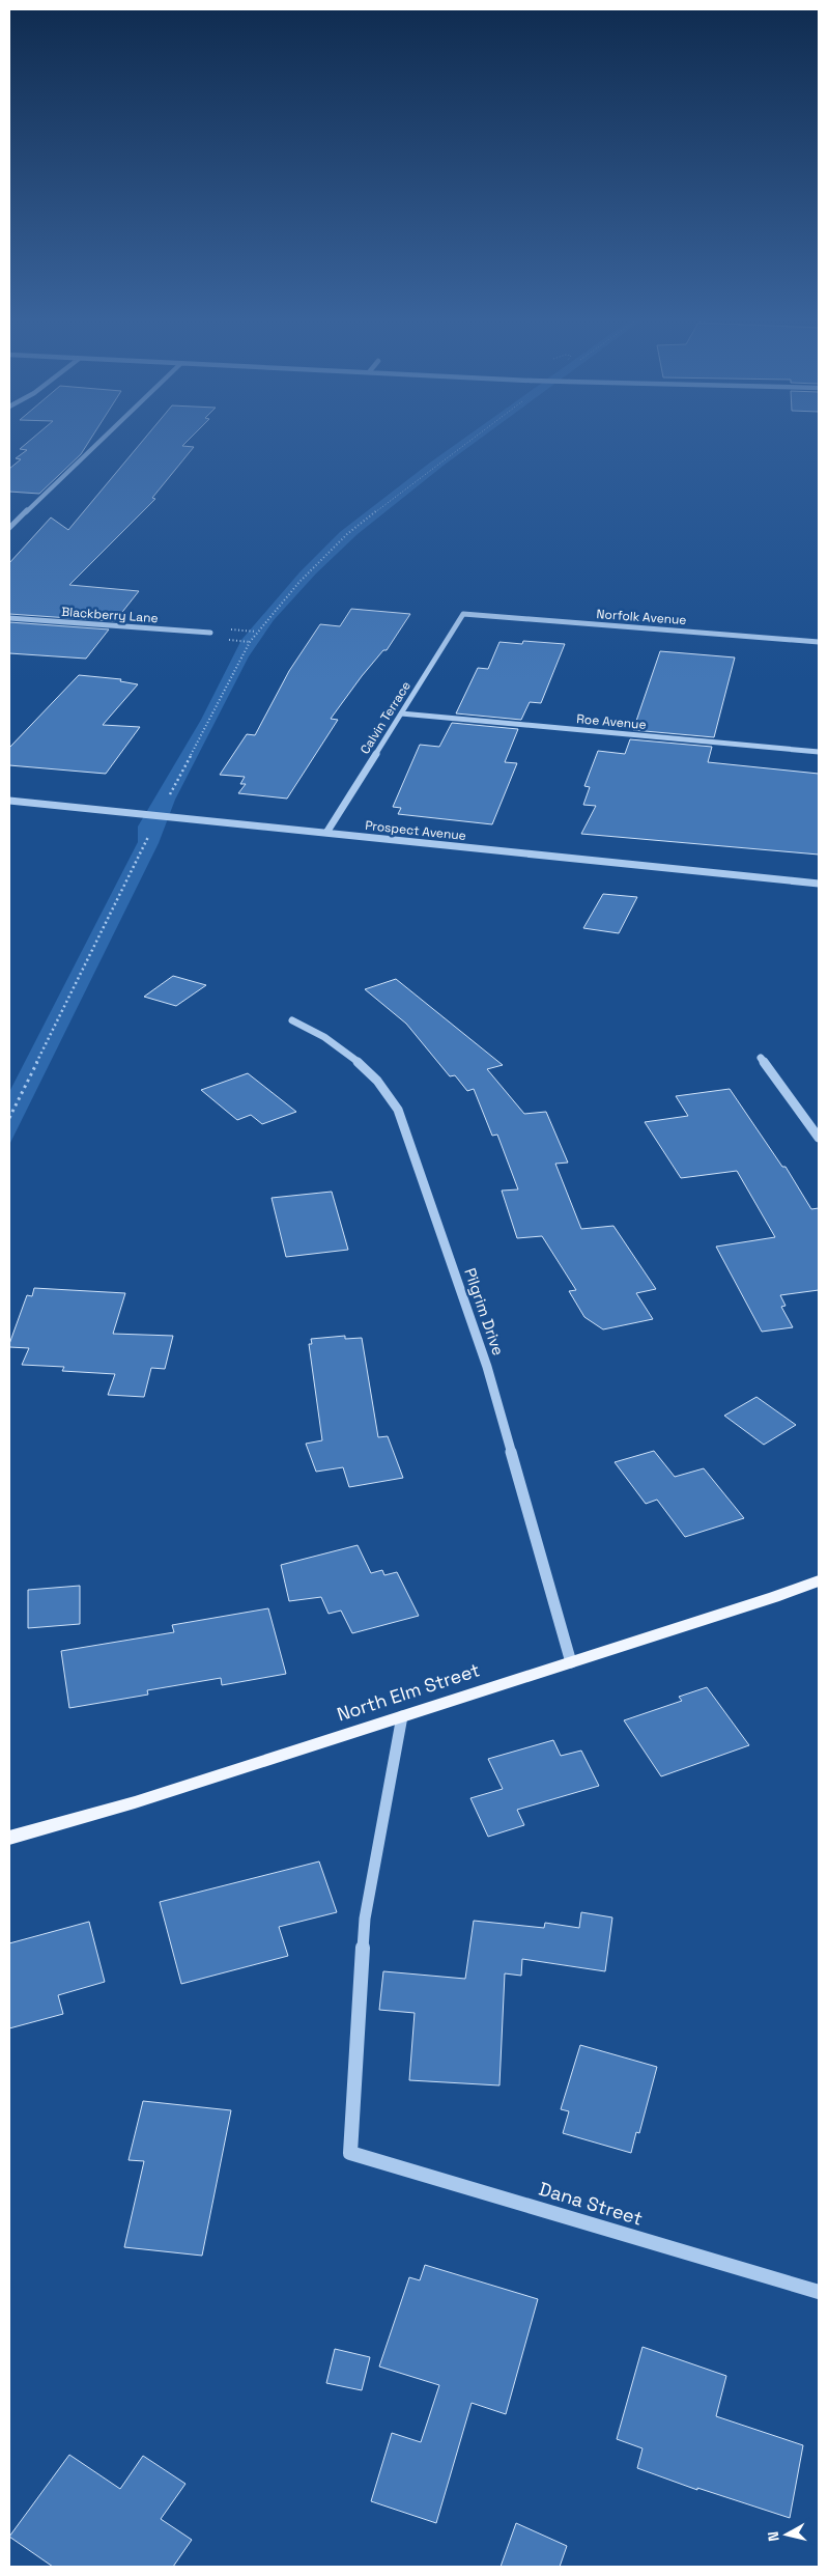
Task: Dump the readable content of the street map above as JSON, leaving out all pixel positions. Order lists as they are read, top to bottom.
{
  "streets": {
    "main road": ["North Elm Street"],
    "street": [
      "Blackberry Lane",
      "Norfolk Avenue",
      "Calvin Terrace",
      "Roe Avenue",
      "Prospect Avenue",
      "Pilgrim Drive",
      "Dana Street"
    ]
  },
  "crossings": [
    ["Norfolk Avenue", "Calvin Terrace"],
    ["Calvin Terrace", "Roe Avenue"],
    ["Calvin Terrace", "Prospect Avenue"],
    ["Pilgrim Drive", "North Elm Street"],
    ["North Elm Street", "Dana Street"]
  ],
  "north": "left"
}
